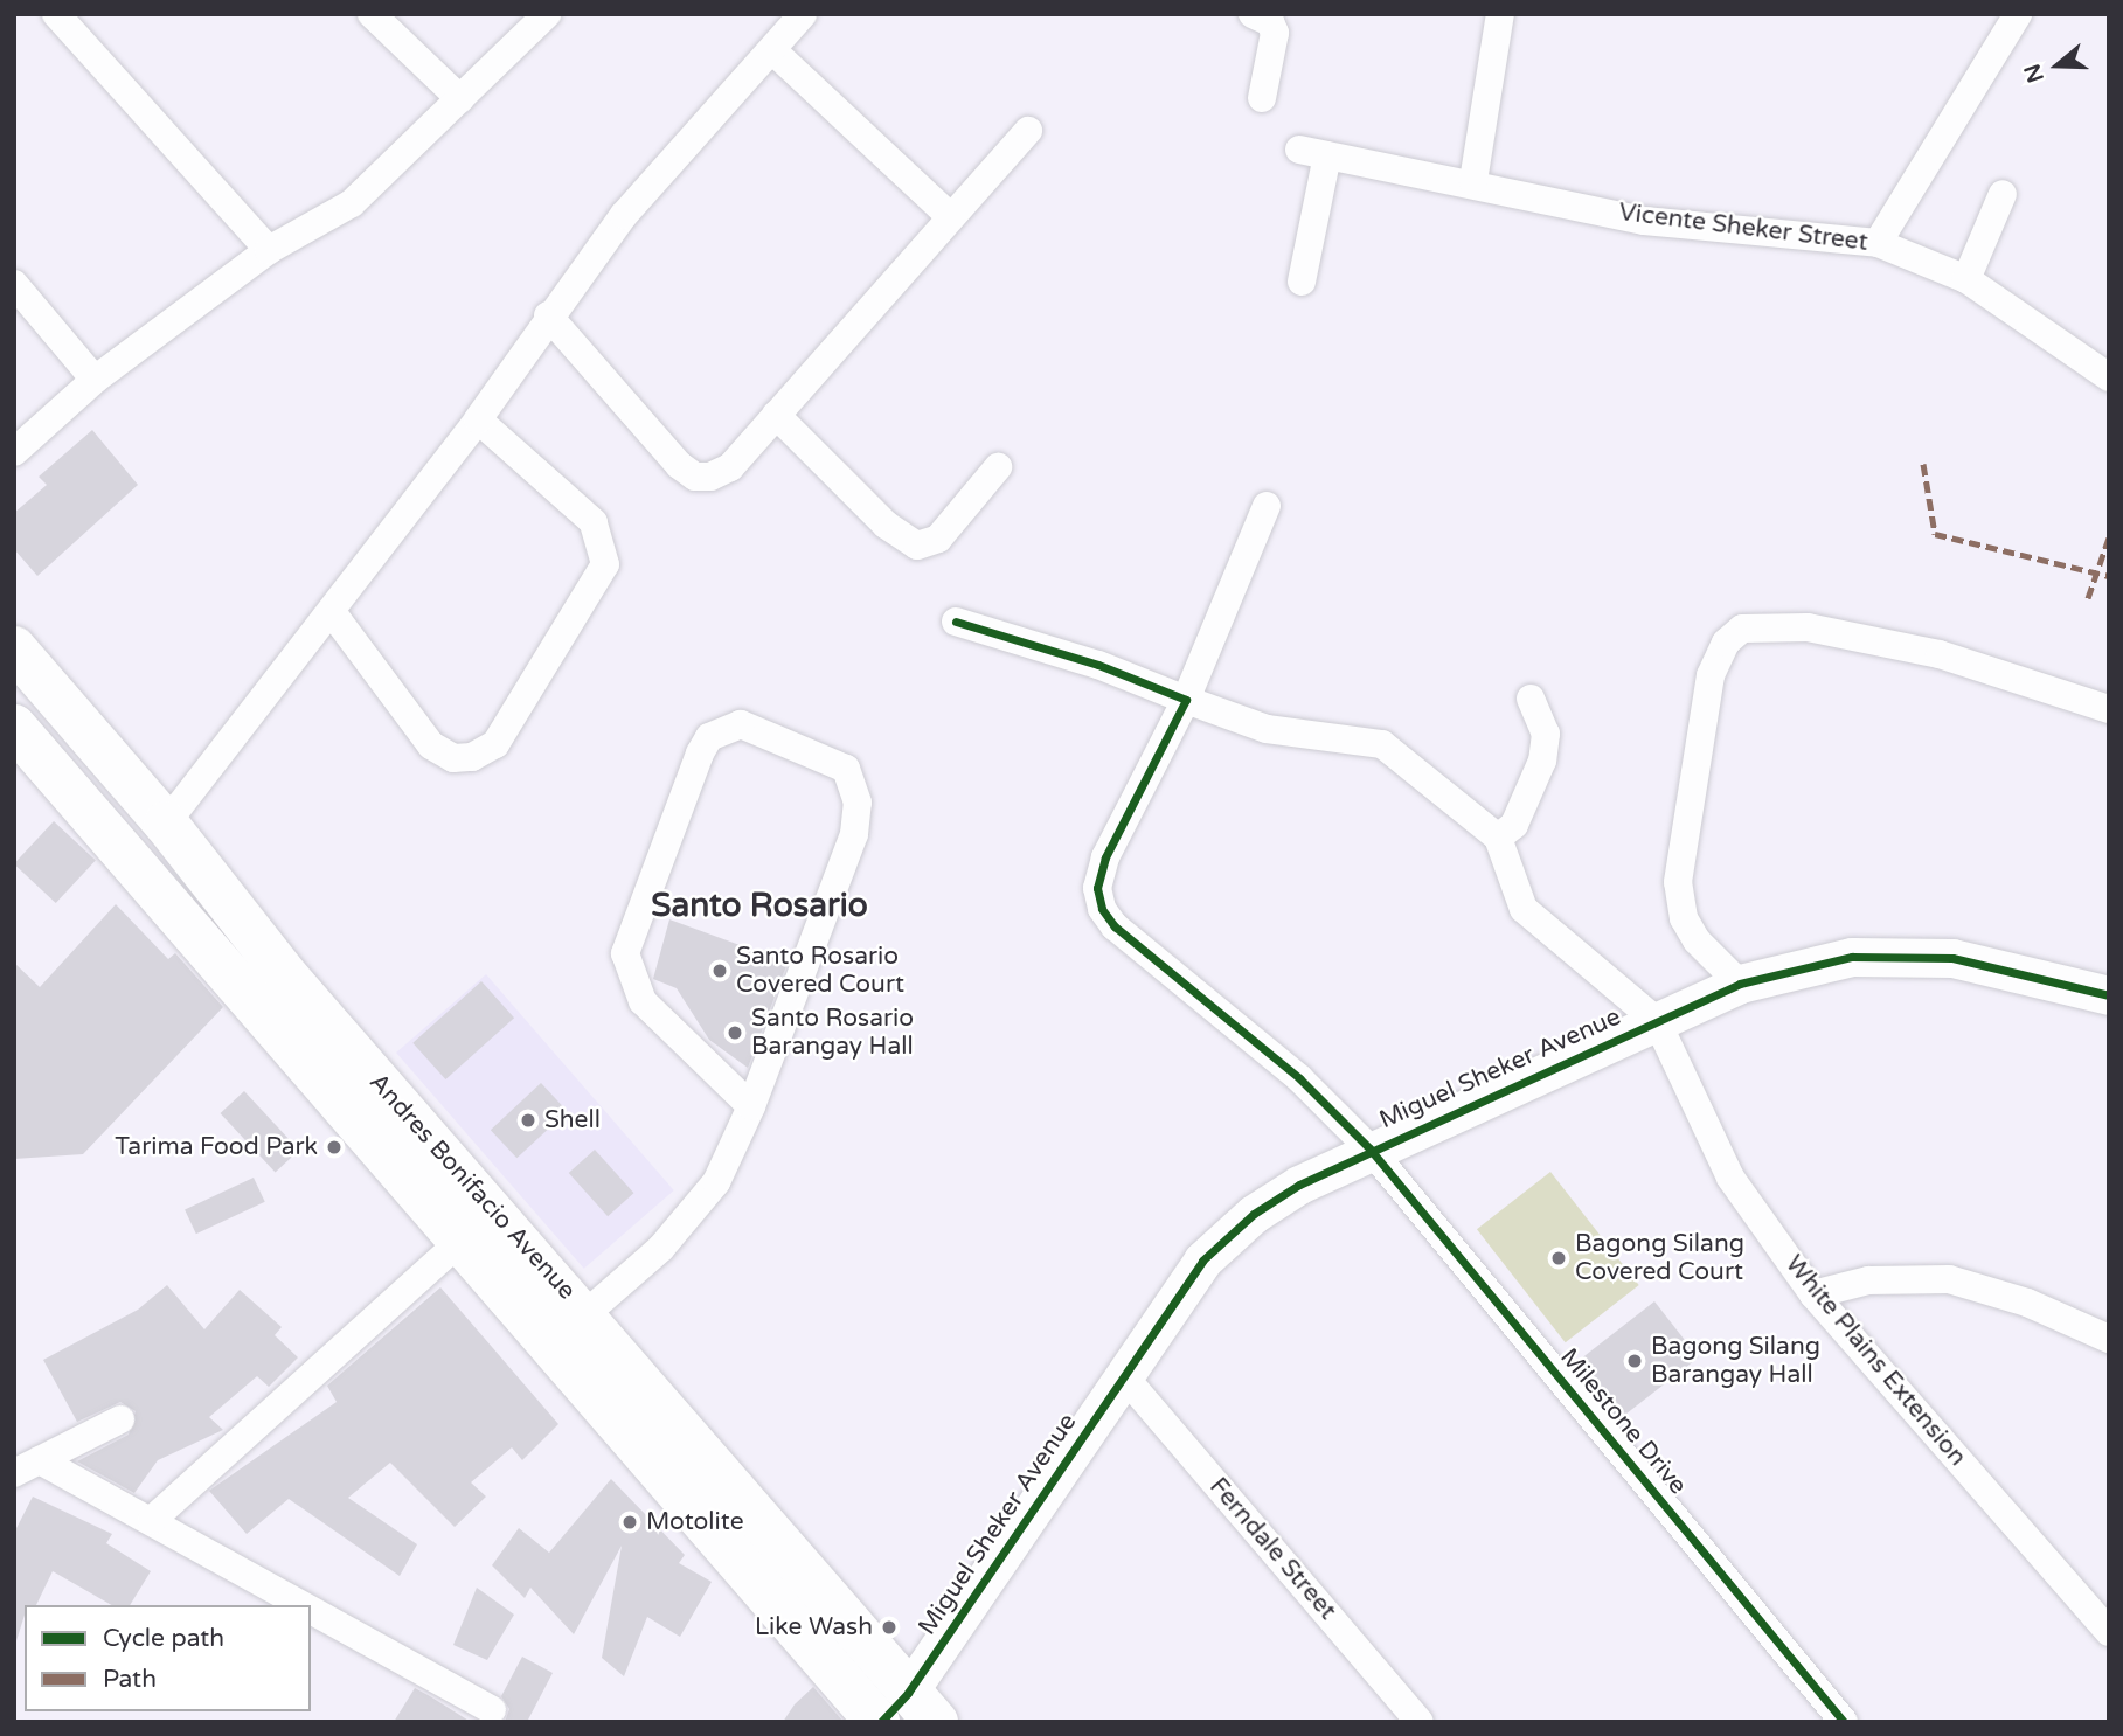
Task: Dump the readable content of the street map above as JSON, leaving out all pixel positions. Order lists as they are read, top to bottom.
{
  "streets": {
    "highway": ["Andres Bonifacio Avenue"],
    "street": [
      "Vicente Sheker Street",
      "Miguel Sheker Avenue",
      "White Plains Extension",
      "Milestone Drive",
      "Ferndale Street"
    ]
  },
  "crossings": [
    ["Miguel Sheker Avenue", "Andres Bonifacio Avenue"],
    ["Miguel Sheker Avenue", "White Plains Extension"],
    ["Miguel Sheker Avenue", "Milestone Drive"],
    ["Miguel Sheker Avenue", "Ferndale Street"]
  ],
  "districts": ["Santo Rosario"],
  "places": [
    "Santo Rosario Covered Court",
    "Santo Rosario Barangay Hall",
    "Shell",
    "Tarima Food Park",
    "Bagong Silang Covered Court",
    "Bagong Silang Barangay Hall",
    "Motolite",
    "Like Wash"
  ],
  "legend": ["Cycle path", "Path"],
  "north": "left"
}
